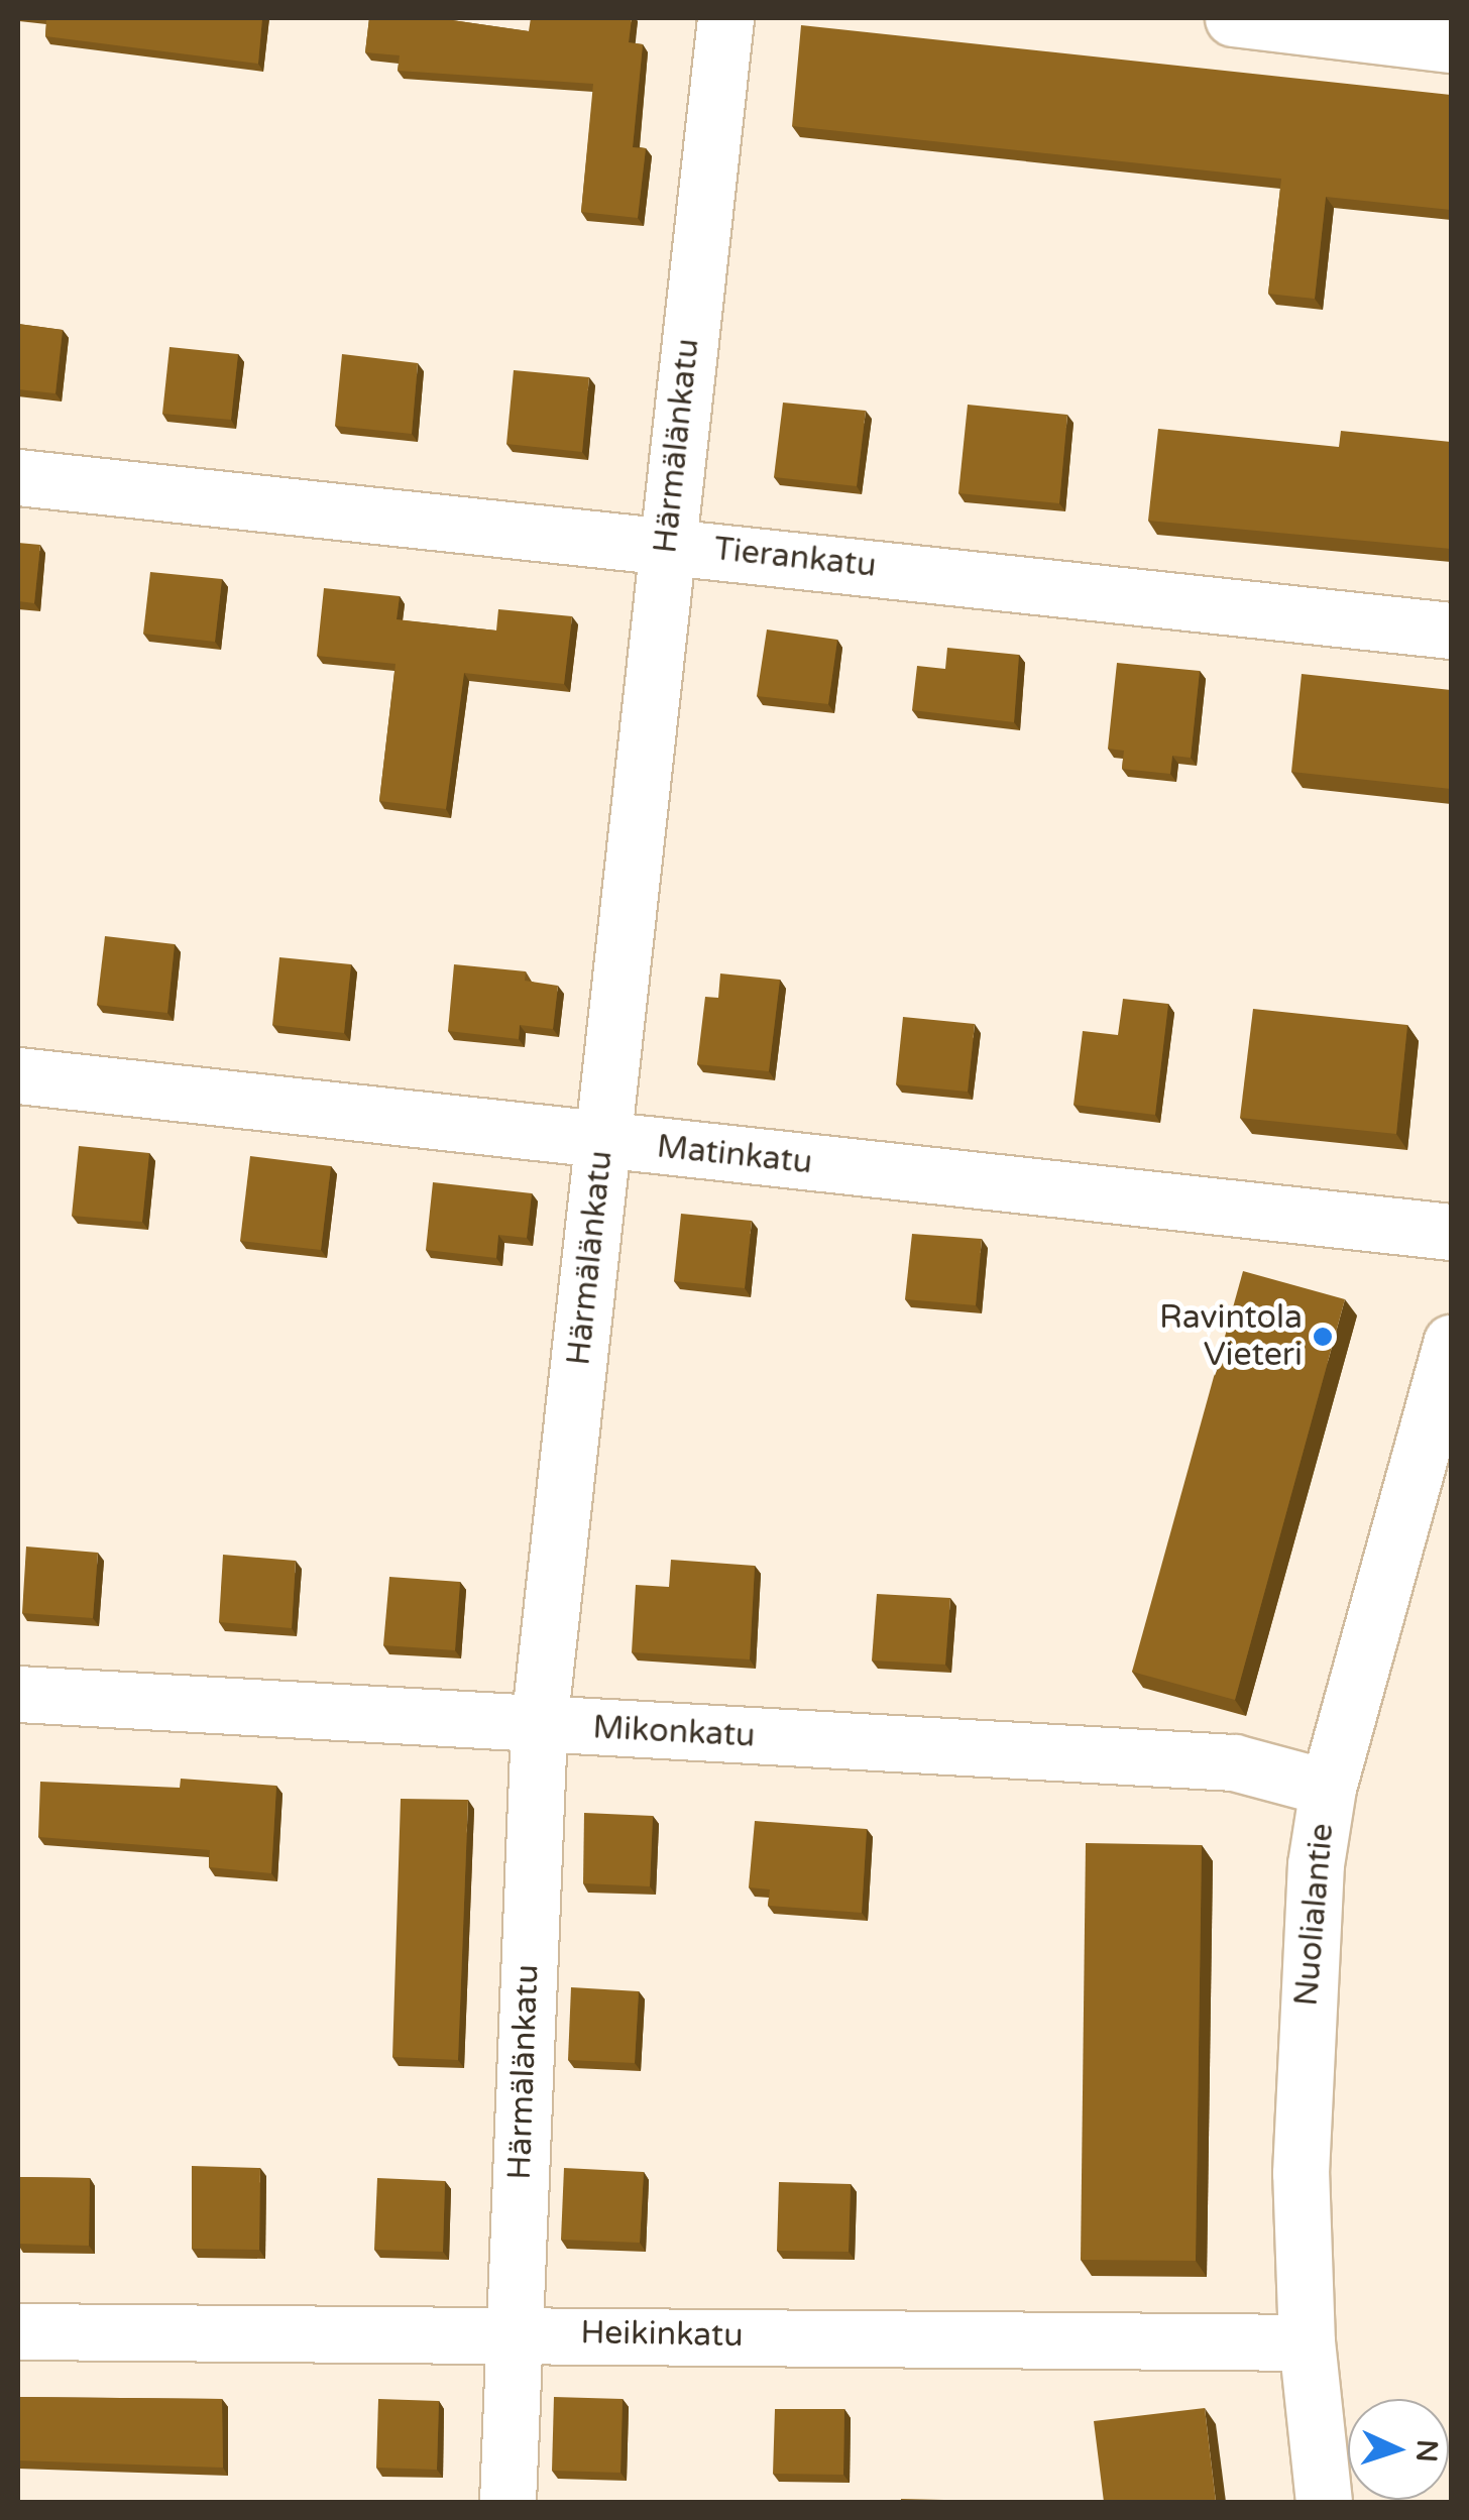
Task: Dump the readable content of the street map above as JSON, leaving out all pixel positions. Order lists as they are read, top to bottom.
{
  "streets": {
    "street": [
      "Härmälänkatu",
      "Tierankatu",
      "Matinkatu",
      "Mikonkatu",
      "Nuolialantie",
      "Heikinkatu"
    ]
  },
  "crossings": [
    ["Härmälänkatu", "Tierankatu"],
    ["Härmälänkatu", "Matinkatu"],
    ["Härmälänkatu", "Mikonkatu"],
    ["Härmälänkatu", "Heikinkatu"],
    ["Mikonkatu", "Nuolialantie"],
    ["Nuolialantie", "Heikinkatu"]
  ],
  "places": ["Ravintola Vieteri"],
  "north": "right"
}
